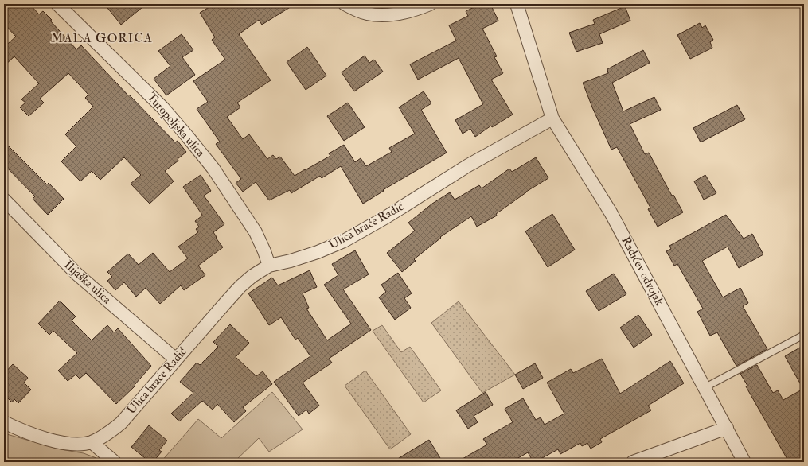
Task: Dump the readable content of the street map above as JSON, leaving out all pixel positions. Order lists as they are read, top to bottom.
{
  "streets": {
    "street": [
      "Turopoljska ulica",
      "Ulica braće Radić",
      "Radićev odvojak",
      "Ilijaška ulica"
    ]
  },
  "crossings": [
    ["Turopoljska ulica", "Ulica braće Radić"],
    ["Ulica braće Radić", "Radićev odvojak"],
    ["Ulica braće Radić", "Ilijaška ulica"]
  ],
  "districts": ["MALA GORICA"]
}
